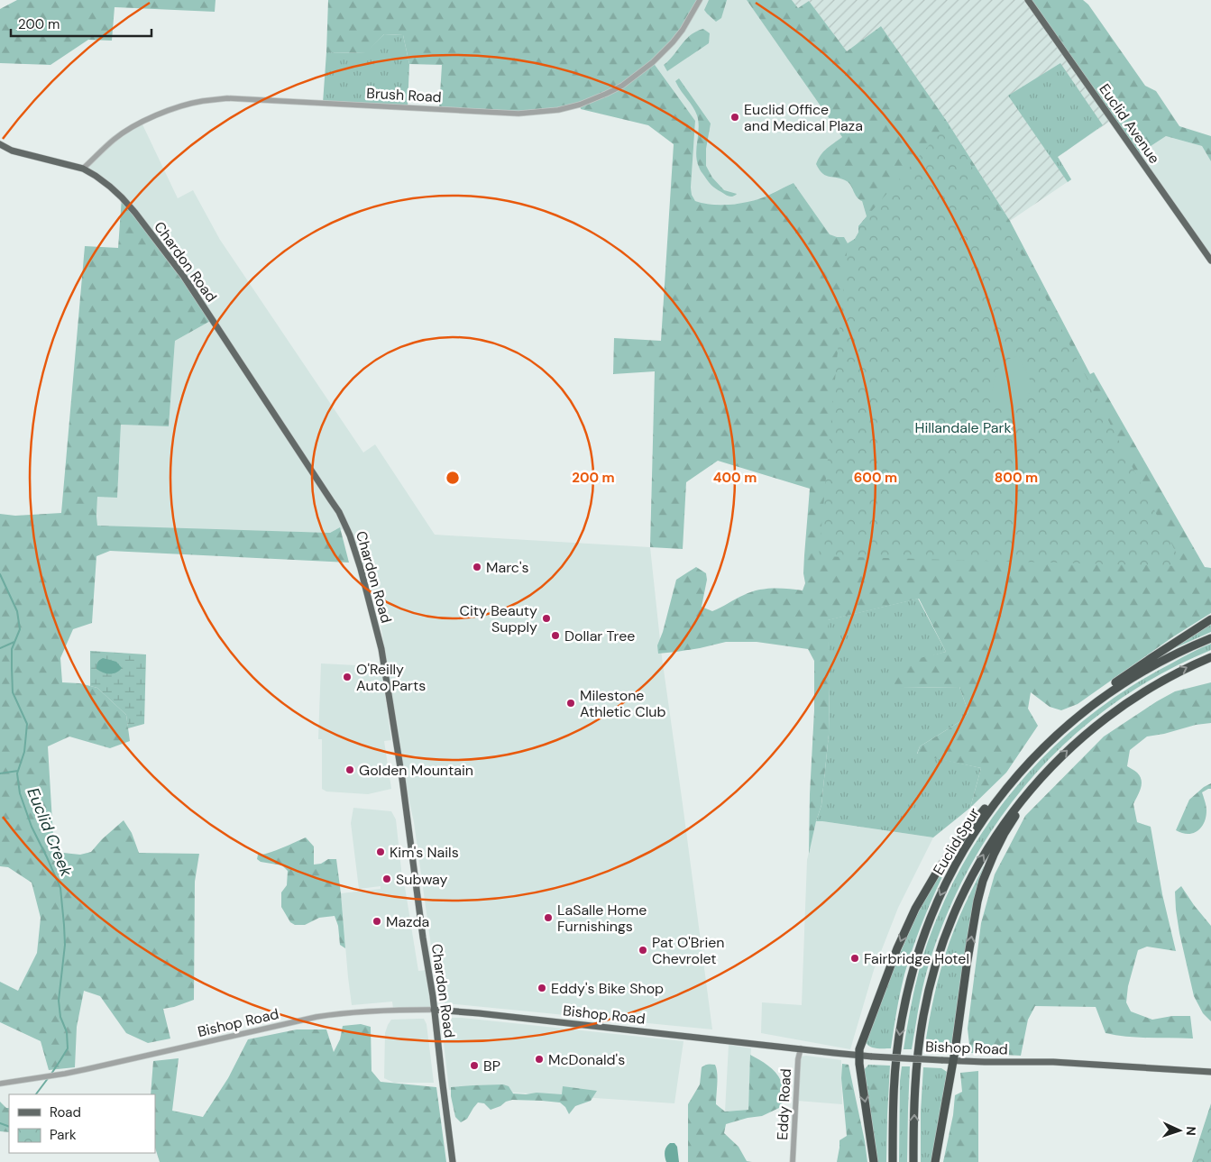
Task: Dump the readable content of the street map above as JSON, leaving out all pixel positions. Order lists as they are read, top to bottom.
{
  "streets": {
    "highway": ["Euclid Spur"],
    "main road": ["Euclid Avenue", "Chardon Road", "Bishop Road"],
    "street": ["Brush Road", "Eddy Road"]
  },
  "crossings": [
    ["Brush Road", "Chardon Road"],
    ["Chardon Road", "Bishop Road"],
    ["Bishop Road", "Eddy Road"]
  ],
  "water": ["Euclid Creek"],
  "parks": ["Hillandale Park"],
  "places": [
    "Euclid Office and Medical Plaza",
    "Marc's",
    "City Beauty Supply",
    "Dollar Tree",
    "O'Reilly Auto Parts",
    "Milestone Athletic Club",
    "Golden Mountain",
    "Kim's Nails",
    "Subway",
    "LaSalle Home Furnishings",
    "Mazda",
    "Pat O'Brien Chevrolet",
    "Fairbridge Hotel",
    "Eddy's Bike Shop",
    "McDonald's",
    "BP"
  ],
  "legend": ["Road", "Park"],
  "scale_bar": "200 m",
  "north": "right",
  "rings": [
    "200 m",
    "400 m",
    "600 m",
    "800 m"
  ]
}
